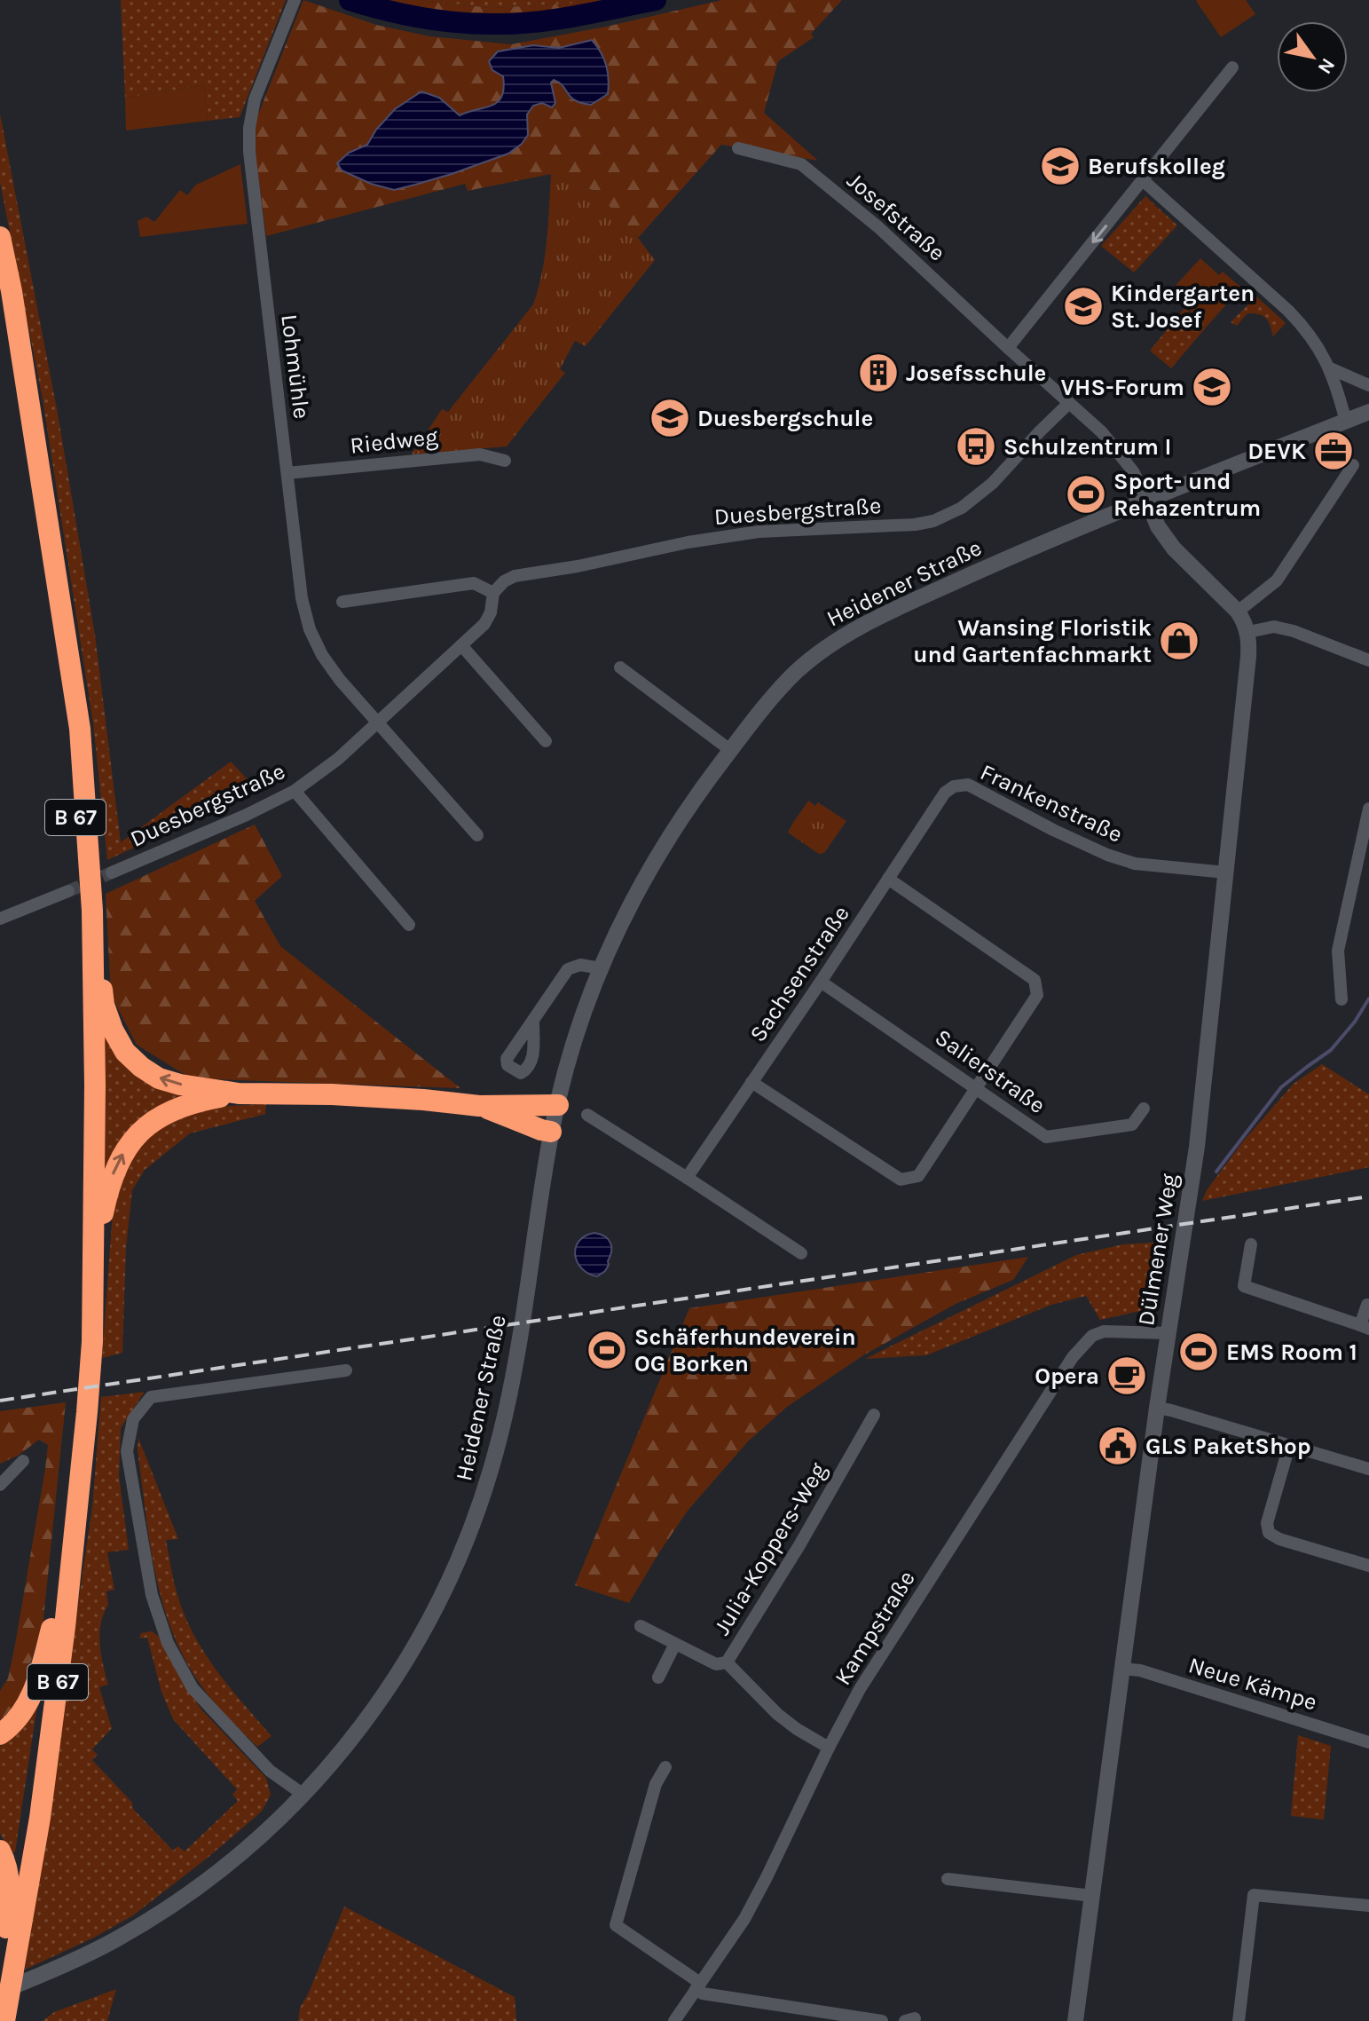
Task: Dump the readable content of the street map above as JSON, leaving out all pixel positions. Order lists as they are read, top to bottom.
{
  "streets": {
    "highway": ["B 67"],
    "main road": ["Heidener Straße", "Dülmener Weg"],
    "street": [
      "Josefstraße",
      "Lohmühle",
      "Riedweg",
      "Duesbergstraße",
      "Frankenstraße",
      "Sachsenstraße",
      "Salierstraße",
      "Julia-Koppers-Weg",
      "Kampstraße",
      "Neue Kämpe"
    ]
  },
  "crossings": [
    ["Josefstraße", "Duesbergstraße"],
    ["Josefstraße", "Heidener Straße"],
    ["Josefstraße", "Dülmener Weg"],
    ["Lohmühle", "Riedweg"],
    ["Lohmühle", "Duesbergstraße"],
    ["Heidener Straße", "Dülmener Weg"],
    ["Frankenstraße", "Sachsenstraße"],
    ["Frankenstraße", "Dülmener Weg"],
    ["Sachsenstraße", "Salierstraße"],
    ["Dülmener Weg", "Kampstraße"],
    ["Dülmener Weg", "Neue Kämpe"],
    ["Julia-Koppers-Weg", "Kampstraße"]
  ],
  "places": {
    "school or university": [
      "Berufskolleg",
      "Kindergarten St. Josef",
      "VHS-Forum",
      "Duesbergschule"
    ],
    "building": ["Josefsschule"],
    "bus stop": ["Schulzentrum I"],
    "office": ["DEVK"],
    "sports": ["Sport- und Rehazentrum", "Schäferhundeverein OG Borken", "EMS Room 1"],
    "shop": ["Wansing Floristik und Gartenfachmarkt"],
    "cafe": ["Opera"],
    "public building": ["GLS PaketShop"]
  },
  "north": "bottom right"
}
